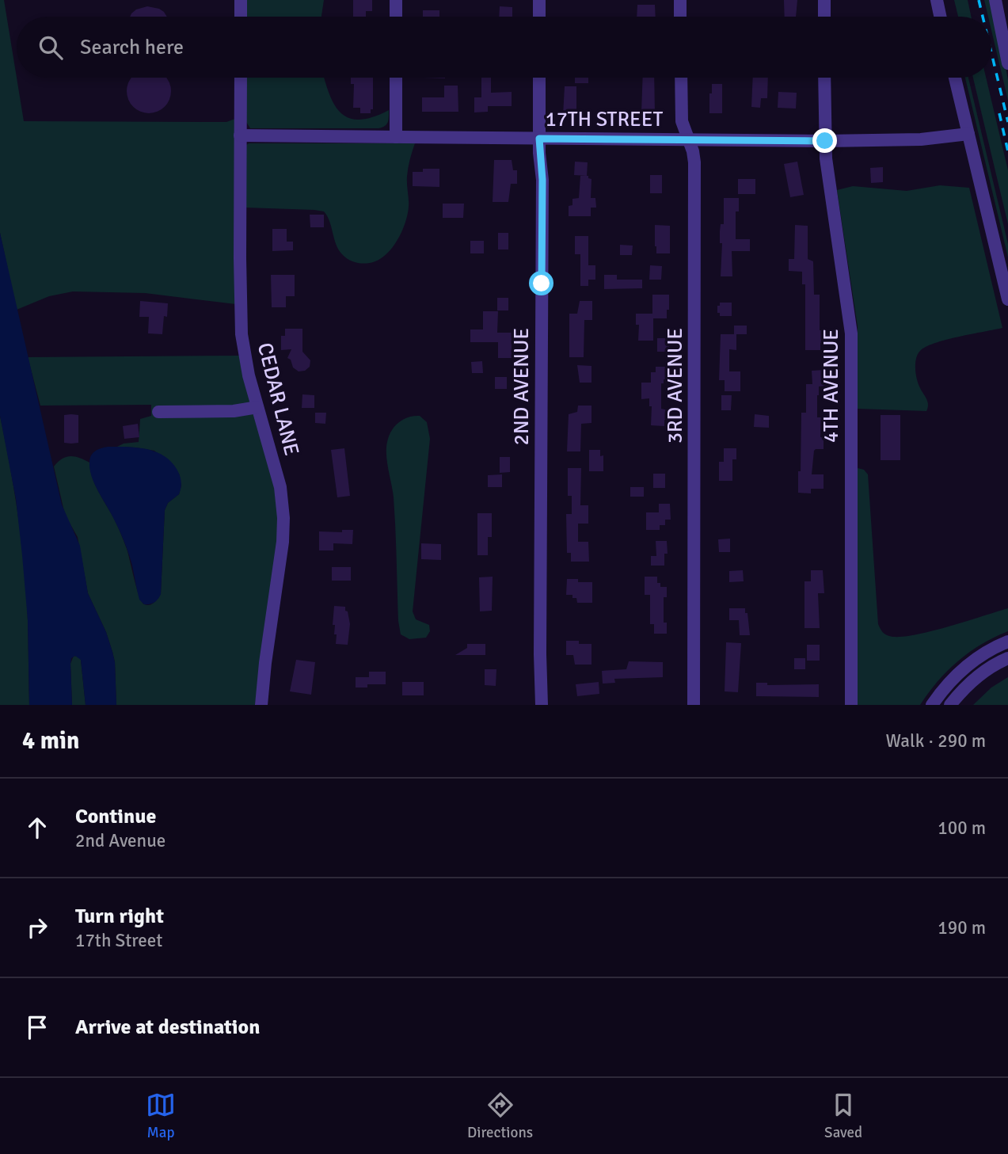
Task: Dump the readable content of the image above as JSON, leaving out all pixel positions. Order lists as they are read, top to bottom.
{
  "streets": {
    "street": [
      "17TH STREET",
      "3RD AVENUE",
      "4TH AVENUE",
      "2ND AVENUE",
      "CEDAR LANE"
    ]
  },
  "crossings": [
    ["17TH STREET", "3RD AVENUE"],
    ["17TH STREET", "4TH AVENUE"],
    ["17TH STREET", "2ND AVENUE"],
    ["17TH STREET", "CEDAR LANE"]
  ],
  "page": {
    "search": "Search here",
    "heading": ["4 min", "Walk · 290 m"],
    "list": [
      ["Continue", "2nd Avenue", "100 m"],
      ["Turn right", "17th Street", "190 m"],
      "Arrive at destination"
    ],
    "nav": ["Map", "Directions", "Saved"]
  }
}
